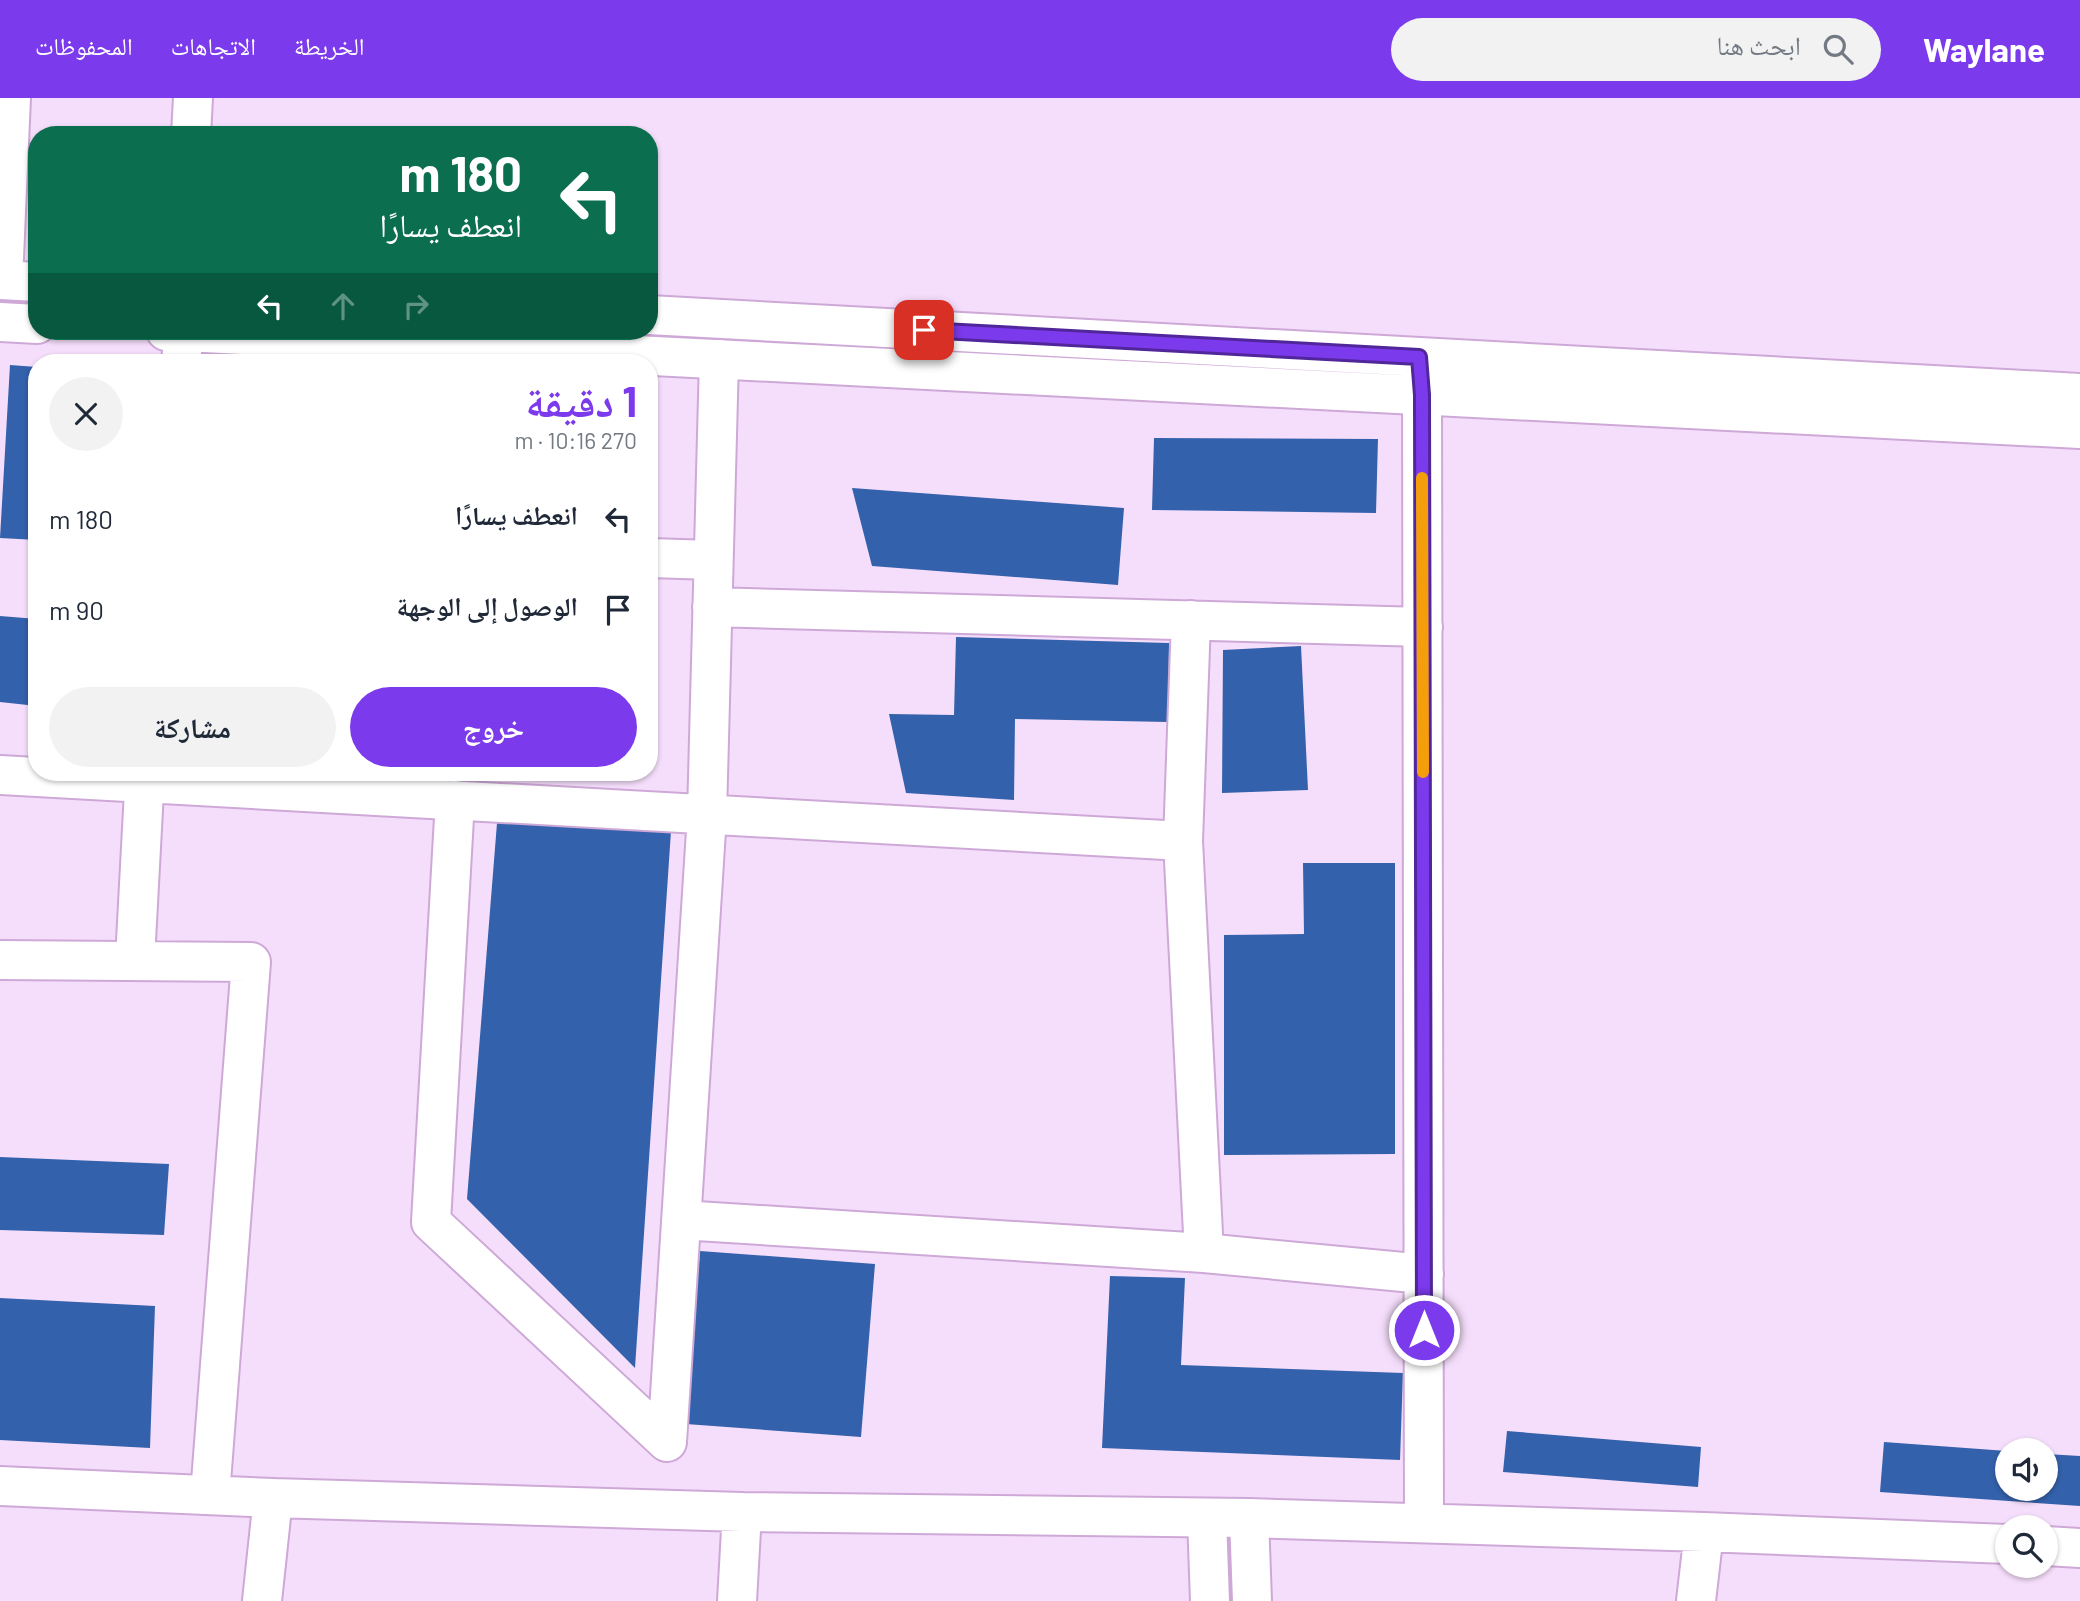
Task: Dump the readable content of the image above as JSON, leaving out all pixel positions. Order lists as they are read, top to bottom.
{
  "page": {
    "header": "Waylane",
    "search": "ابحث هنا",
    "nav": ["الخريطة", "الاتجاهات", "المحفوظات"],
    "turn": ["180 m", "انعطف يسارًا"],
    "heading": ["1 دقيقة", "270 m · 10:16"],
    "list": [
      {
        "name": "انعطف يسارًا",
        "value": "180 m"
      },
      {
        "name": "الوصول إلى الوجهة",
        "value": "90 m"
      }
    ],
    "buttons": ["خروج", "مشاركة"]
  }
}
